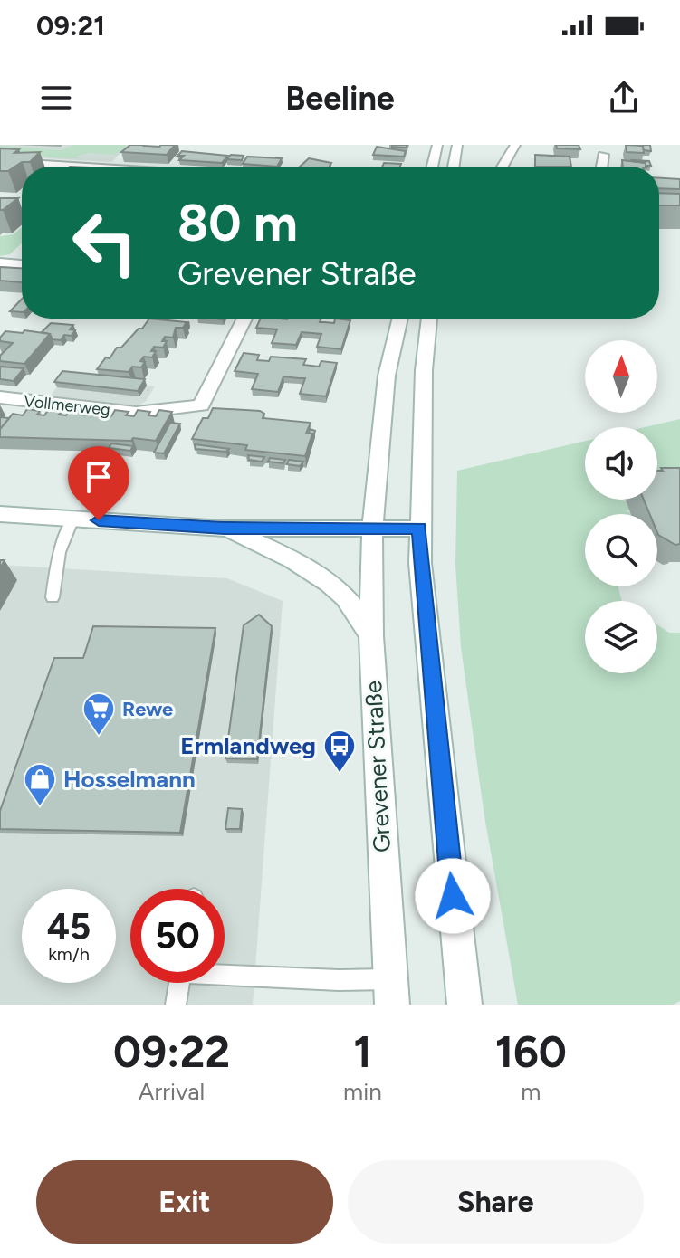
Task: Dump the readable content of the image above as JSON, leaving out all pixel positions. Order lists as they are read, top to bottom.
{
  "streets": {
    "main road": ["Vollmerweg", "Grevener Straße"]
  },
  "places": {
    "supermarket": ["Rewe"],
    "bus stop": ["Ermlandweg"],
    "shop": ["Hosselmann"]
  },
  "north": "top",
  "page": {
    "status": "09:21",
    "header": "Beeline",
    "turn": ["80 m", "Grevener Straße"],
    "speed": "45 km/h",
    "limit": "50",
    "eta": [
      "09:22",
      "Arrival",
      "1",
      "min",
      "160",
      "m"
    ],
    "buttons": ["Exit", "Share"]
  }
}
